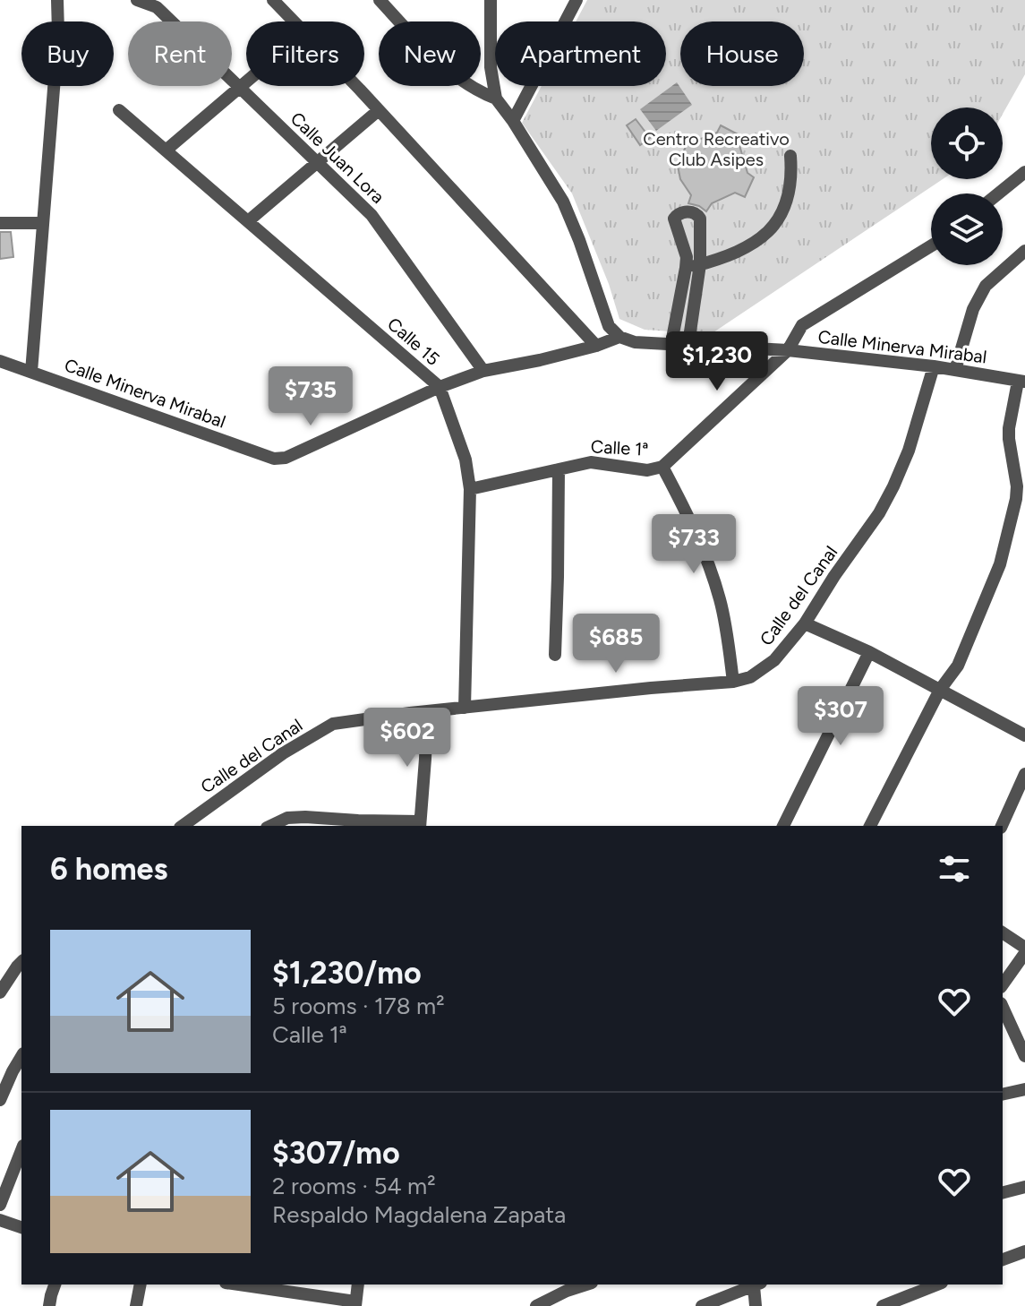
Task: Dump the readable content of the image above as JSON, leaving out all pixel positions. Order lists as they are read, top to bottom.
{
  "streets": {
    "street": [
      "Calle Juan Lora",
      "Calle 15",
      "Calle Minerva Mirabal",
      "Calle 1ª",
      "Calle del Canal"
    ]
  },
  "crossings": [
    ["Calle Juan Lora", "Calle Minerva Mirabal"],
    ["Calle 15", "Calle Minerva Mirabal"],
    ["Calle 15", "Calle 1ª"],
    ["Calle 15", "Calle del Canal"],
    ["Calle Minerva Mirabal", "Calle 1ª"],
    ["Calle Minerva Mirabal", "Calle del Canal"]
  ],
  "parks": ["Centro Recreativo Club Asipes"],
  "page": {
    "chip": [
      "Buy",
      "Rent",
      "Filters",
      "New",
      "Apartment",
      "House"
    ],
    "price": [
      "$1,230",
      "$735",
      "$733",
      "$685",
      "$307",
      "$602"
    ],
    "heading": "6 homes",
    "list": [
      {
        "name": "$1,230/mo",
        "note": "5 rooms · 178 m² · Calle 1ª"
      },
      {
        "name": "$307/mo",
        "note": "2 rooms · 54 m² · Respaldo Magdalena Zapata"
      }
    ]
  }
}
